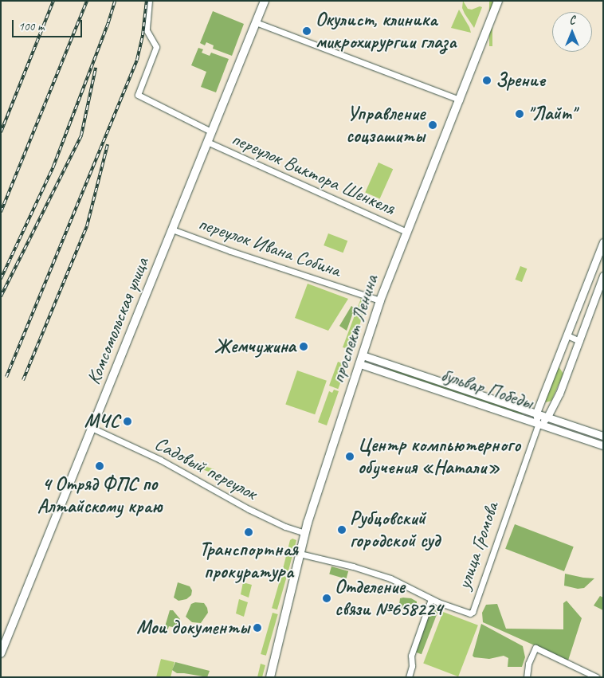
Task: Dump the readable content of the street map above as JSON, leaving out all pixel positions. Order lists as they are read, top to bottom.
{
  "streets": {
    "main road": ["Комсомольская улица", "проспект Ленина"],
    "street": [
      "переулок Виктора Шенкеля",
      "переулок Ивана Собина",
      "бульвар Победы",
      "Садовый переулок",
      "улица Громова"
    ]
  },
  "crossings": [
    ["переулок Виктора Шенкеля", "Комсомольская улица"],
    ["переулок Виктора Шенкеля", "проспект Ленина"],
    ["переулок Ивана Собина", "Комсомольская улица"],
    ["переулок Ивана Собина", "проспект Ленина"],
    ["Комсомольская улица", "Садовый переулок"],
    ["проспект Ленина", "бульвар Победы"],
    ["проспект Ленина", "Садовый переулок"],
    ["бульвар Победы", "улица Громова"]
  ],
  "places": [
    "Окулист, клиника микрохирургии глаза",
    "Зрение",
    "\"Лайт\"",
    "Управление соцзашиты",
    "Жемчужина",
    "МЧС",
    "Центр компьютерного обучения «Натали»",
    "4 Отряд ФПС по Алтайскому краю",
    "Рубцовский городской суд",
    "Транспортная прокуратура",
    "Отделение связи №658224",
    "Мои документы"
  ],
  "scale_bar": "100 m",
  "north": "top"
}
